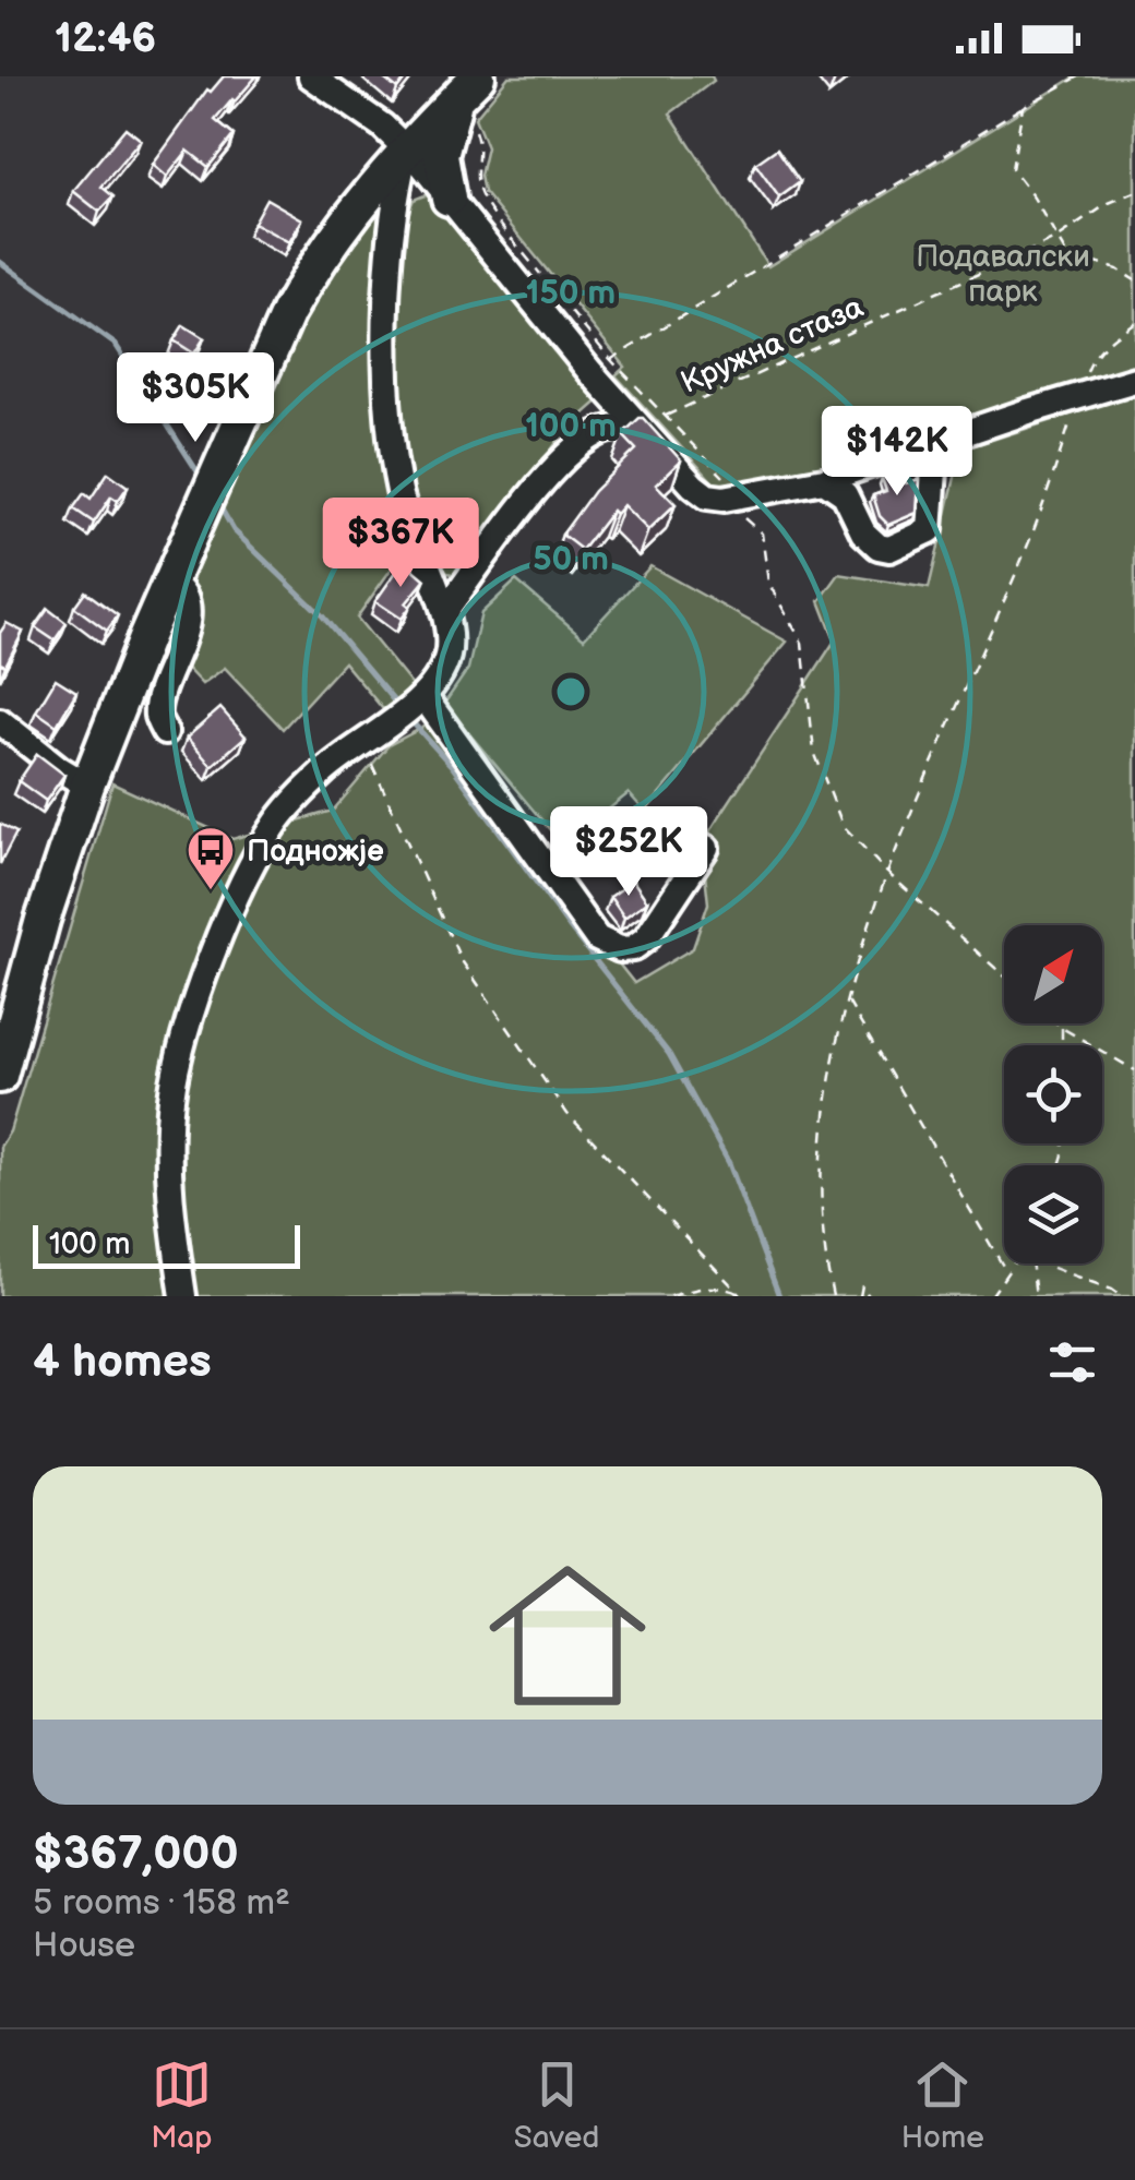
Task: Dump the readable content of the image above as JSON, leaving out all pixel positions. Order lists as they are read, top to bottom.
{
  "streets": {
    "path": ["Кружна стаза"]
  },
  "parks": ["Подавалски парк"],
  "places": {
    "bus stop": ["Подножје"]
  },
  "scale_bar": "100 m",
  "north": "top right",
  "page": {
    "status": "12:46",
    "price": [
      "$305K",
      "$142K",
      "$367K",
      "$252K"
    ],
    "scale": "100 m",
    "heading": "4 homes",
    "list": [
      {
        "name": "$367,000",
        "note": "5 rooms · 158 m² · House"
      }
    ],
    "tabs": ["Map", "Saved", "Home"]
  },
  "rings": ["150 m", "100 m", "50 m"]
}
